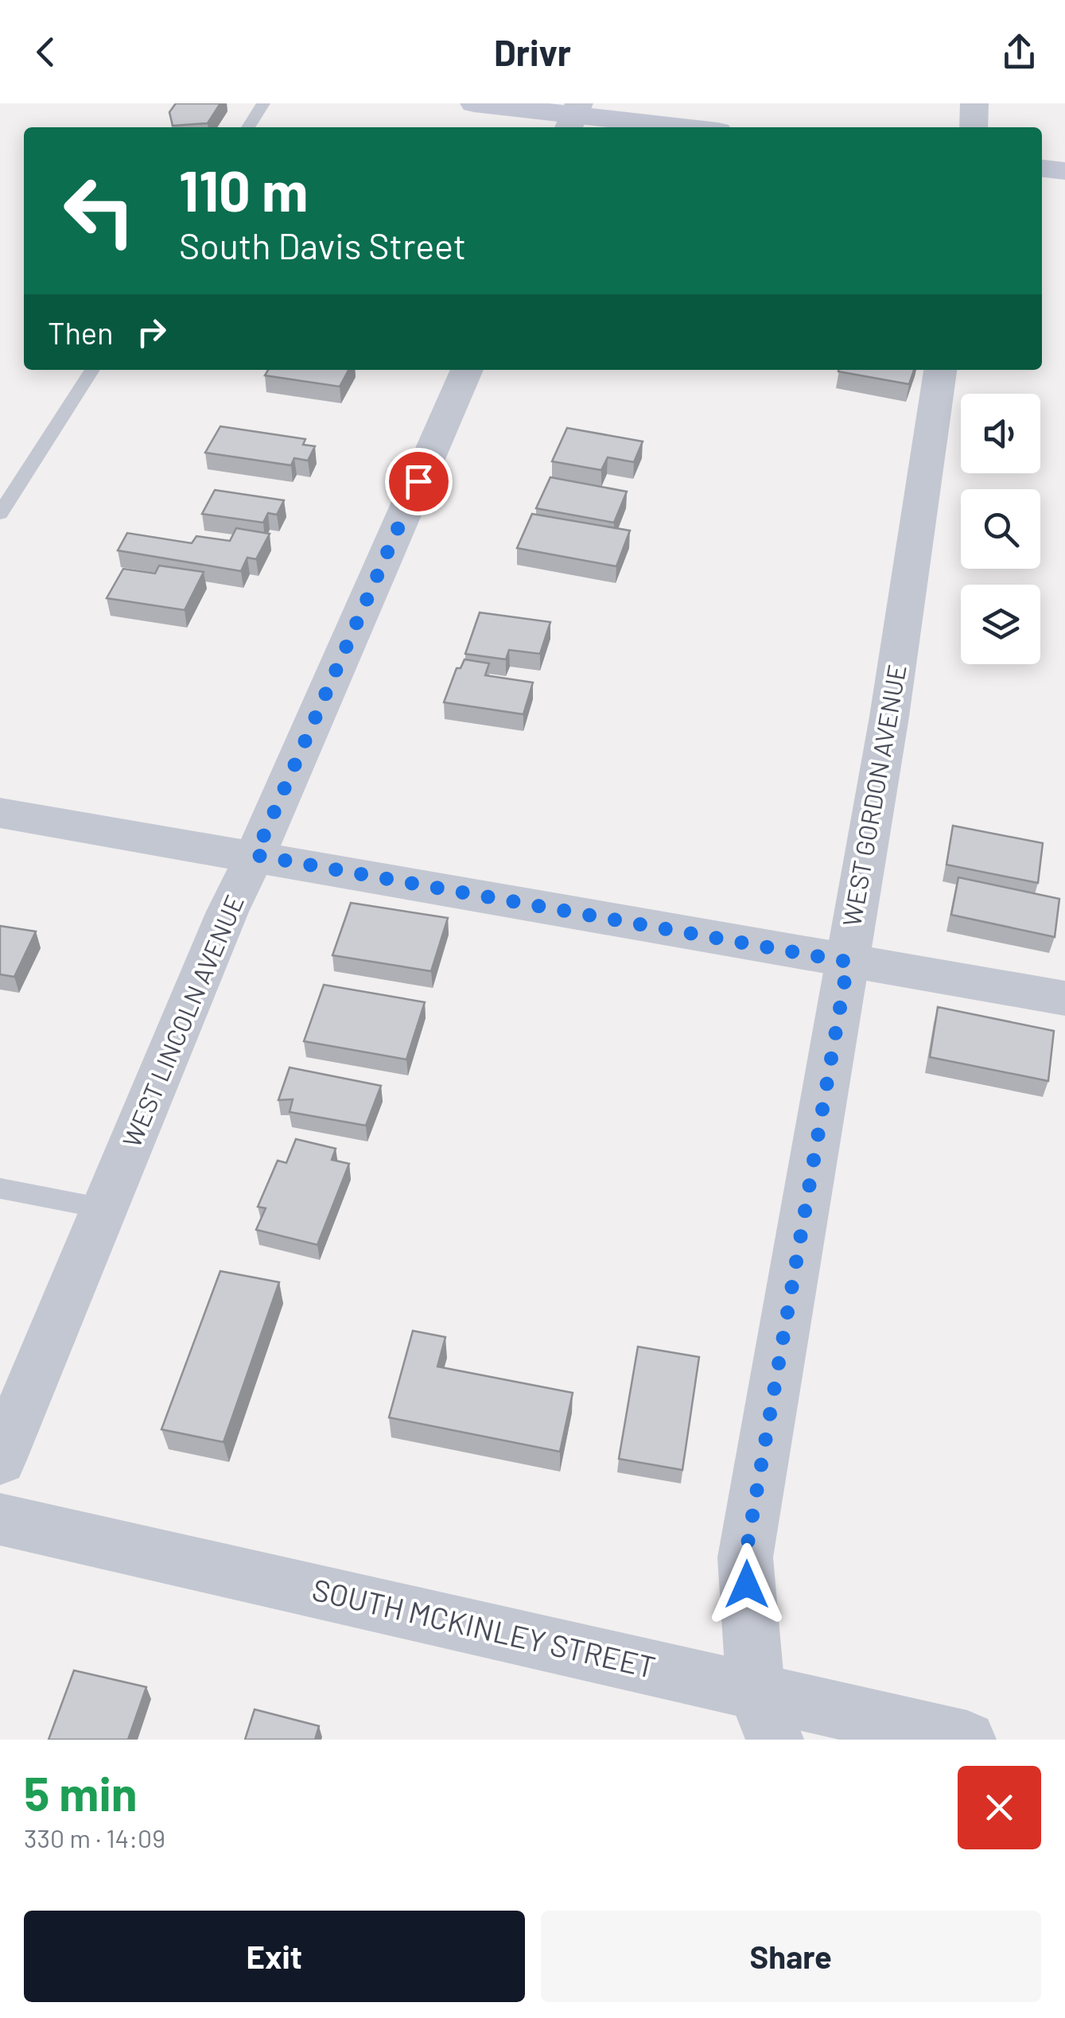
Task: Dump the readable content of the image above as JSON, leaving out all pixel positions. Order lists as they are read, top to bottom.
{
  "streets": {
    "street": ["WEST GORDON AVENUE", "WEST LINCOLN AVENUE", "SOUTH MCKINLEY STREET"]
  },
  "crossings": [
    ["WEST GORDON AVENUE", "SOUTH MCKINLEY STREET"]
  ],
  "page": {
    "header": "Drivr",
    "turn": ["110 m", "South Davis Street"],
    "then": "Then",
    "heading": ["5 min", "330 m · 14:09"],
    "buttons": ["Exit", "Share"]
  }
}
